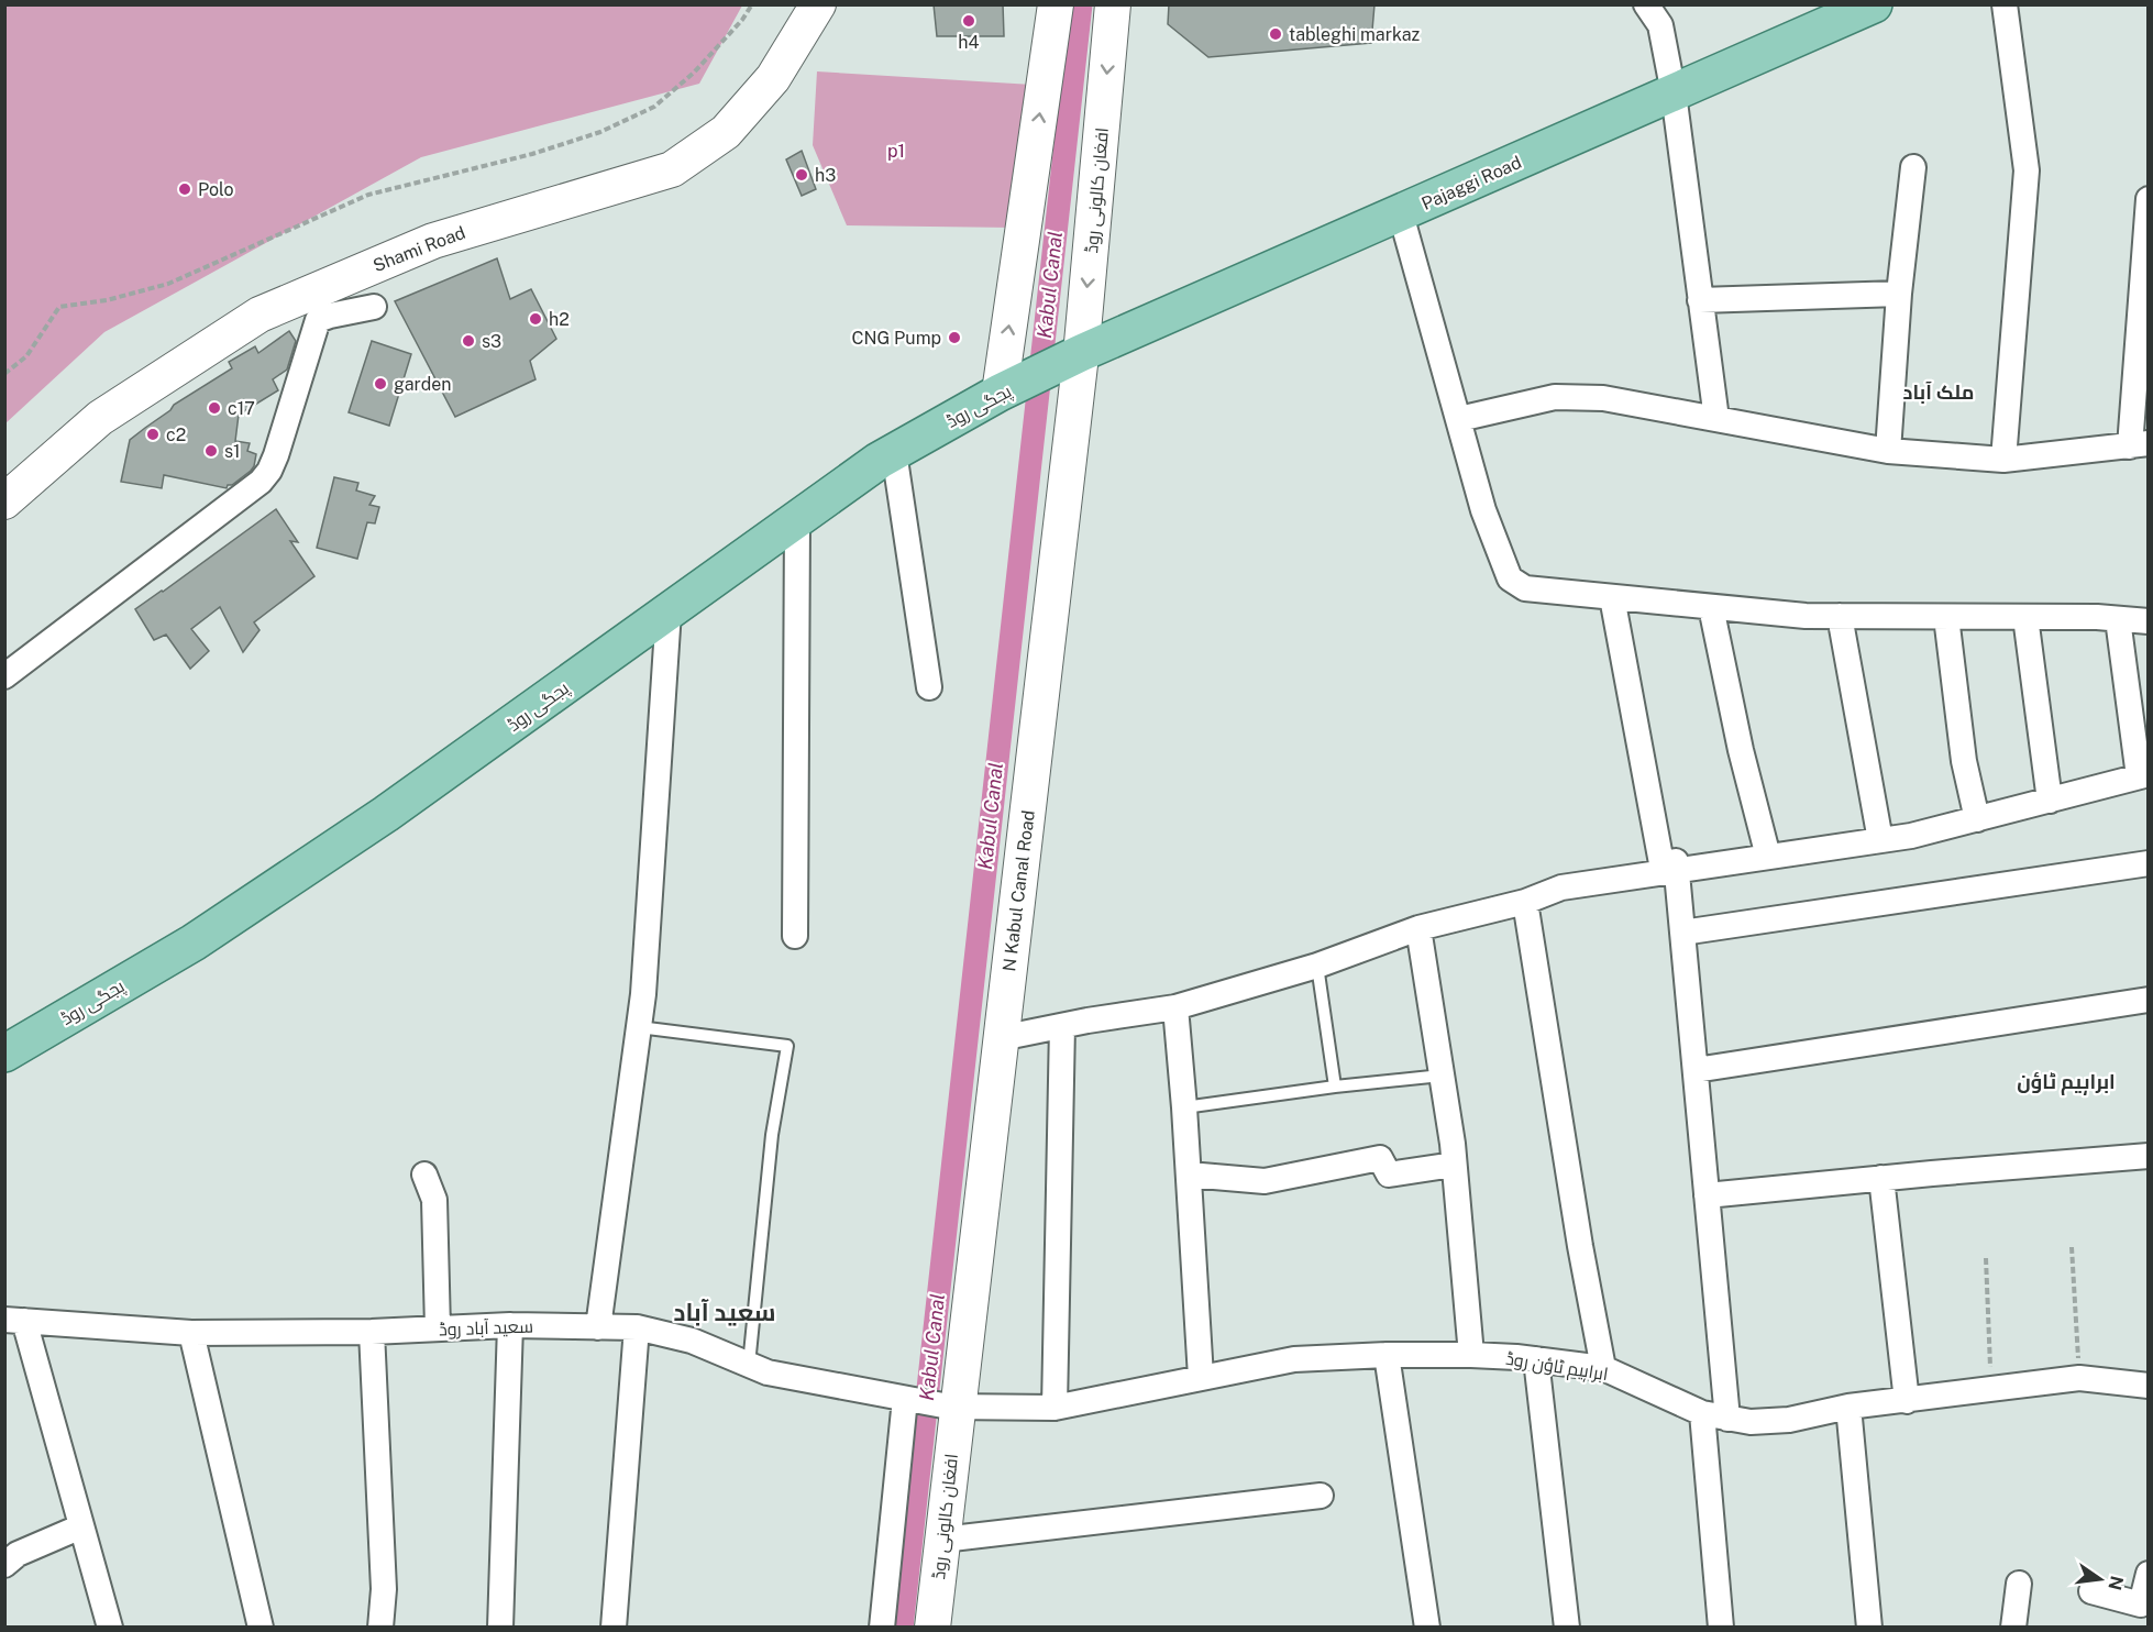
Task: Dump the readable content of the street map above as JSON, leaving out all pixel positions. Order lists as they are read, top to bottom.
{
  "streets": {
    "main road": [
      "Pajaggi Road",
      "افغان کالونی روڈ",
      "Shami Road",
      "پجگی روڈ",
      "N Kabul Canal Road"
    ],
    "street": ["سعید آباد روڈ", "ابراہیم ٹاؤن روڈ"]
  },
  "crossings": [
    ["Pajaggi Road", "افغان کالونی روڈ"],
    ["Pajaggi Road", "پجگی روڈ"],
    ["Pajaggi Road", "N Kabul Canal Road"],
    ["افغان کالونی روڈ", "پجگی روڈ"],
    ["افغان کالونی روڈ", "N Kabul Canal Road"],
    ["افغان کالونی روڈ", "سعید آباد روڈ"],
    ["افغان کالونی روڈ", "ابراہیم ٹاؤن روڈ"],
    ["پجگی روڈ", "N Kabul Canal Road"],
    ["N Kabul Canal Road", "سعید آباد روڈ"],
    ["N Kabul Canal Road", "ابراہیم ٹاؤن روڈ"],
    ["سعید آباد روڈ", "ابراہیم ٹاؤن روڈ"]
  ],
  "districts": ["ملک آباد", "ابراہیم ٹاؤن", "سعید آباد"],
  "water": ["Kabul Canal"],
  "parks": ["p1"],
  "places": [
    "h4",
    "tableghi markaz",
    "h3",
    "Polo",
    "h2",
    "CNG Pump",
    "s3",
    "garden",
    "c17",
    "c2",
    "s1"
  ],
  "north": "right"
}
